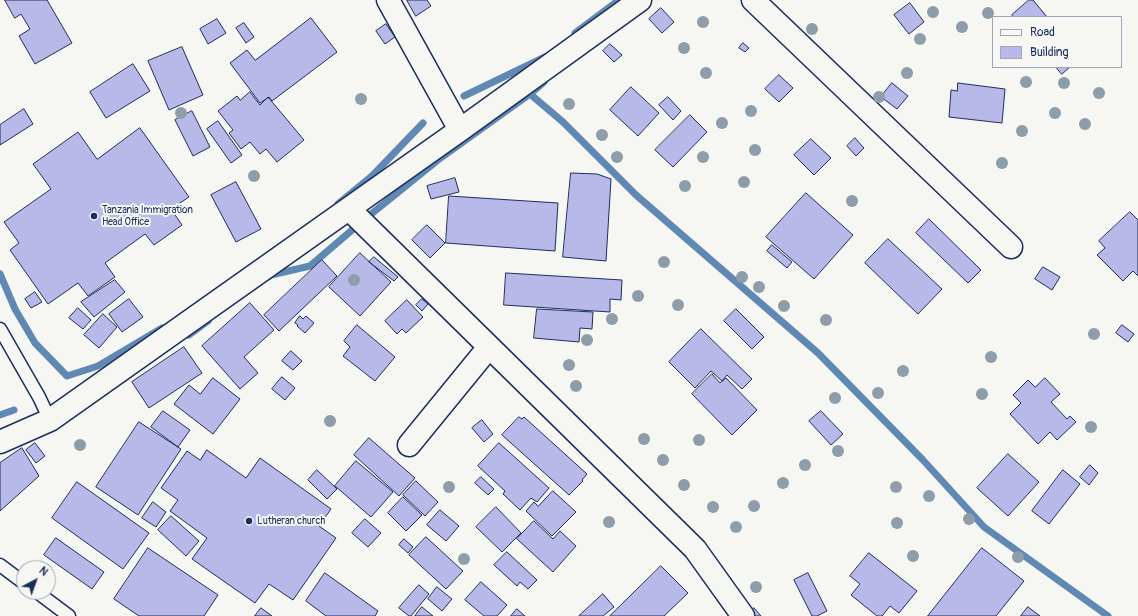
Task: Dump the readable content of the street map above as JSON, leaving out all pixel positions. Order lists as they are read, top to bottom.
{
  "places": ["Tanzania Immigration Head Office", "Lutheran church"],
  "legend": ["Road", "Building"],
  "north": "top right"
}
